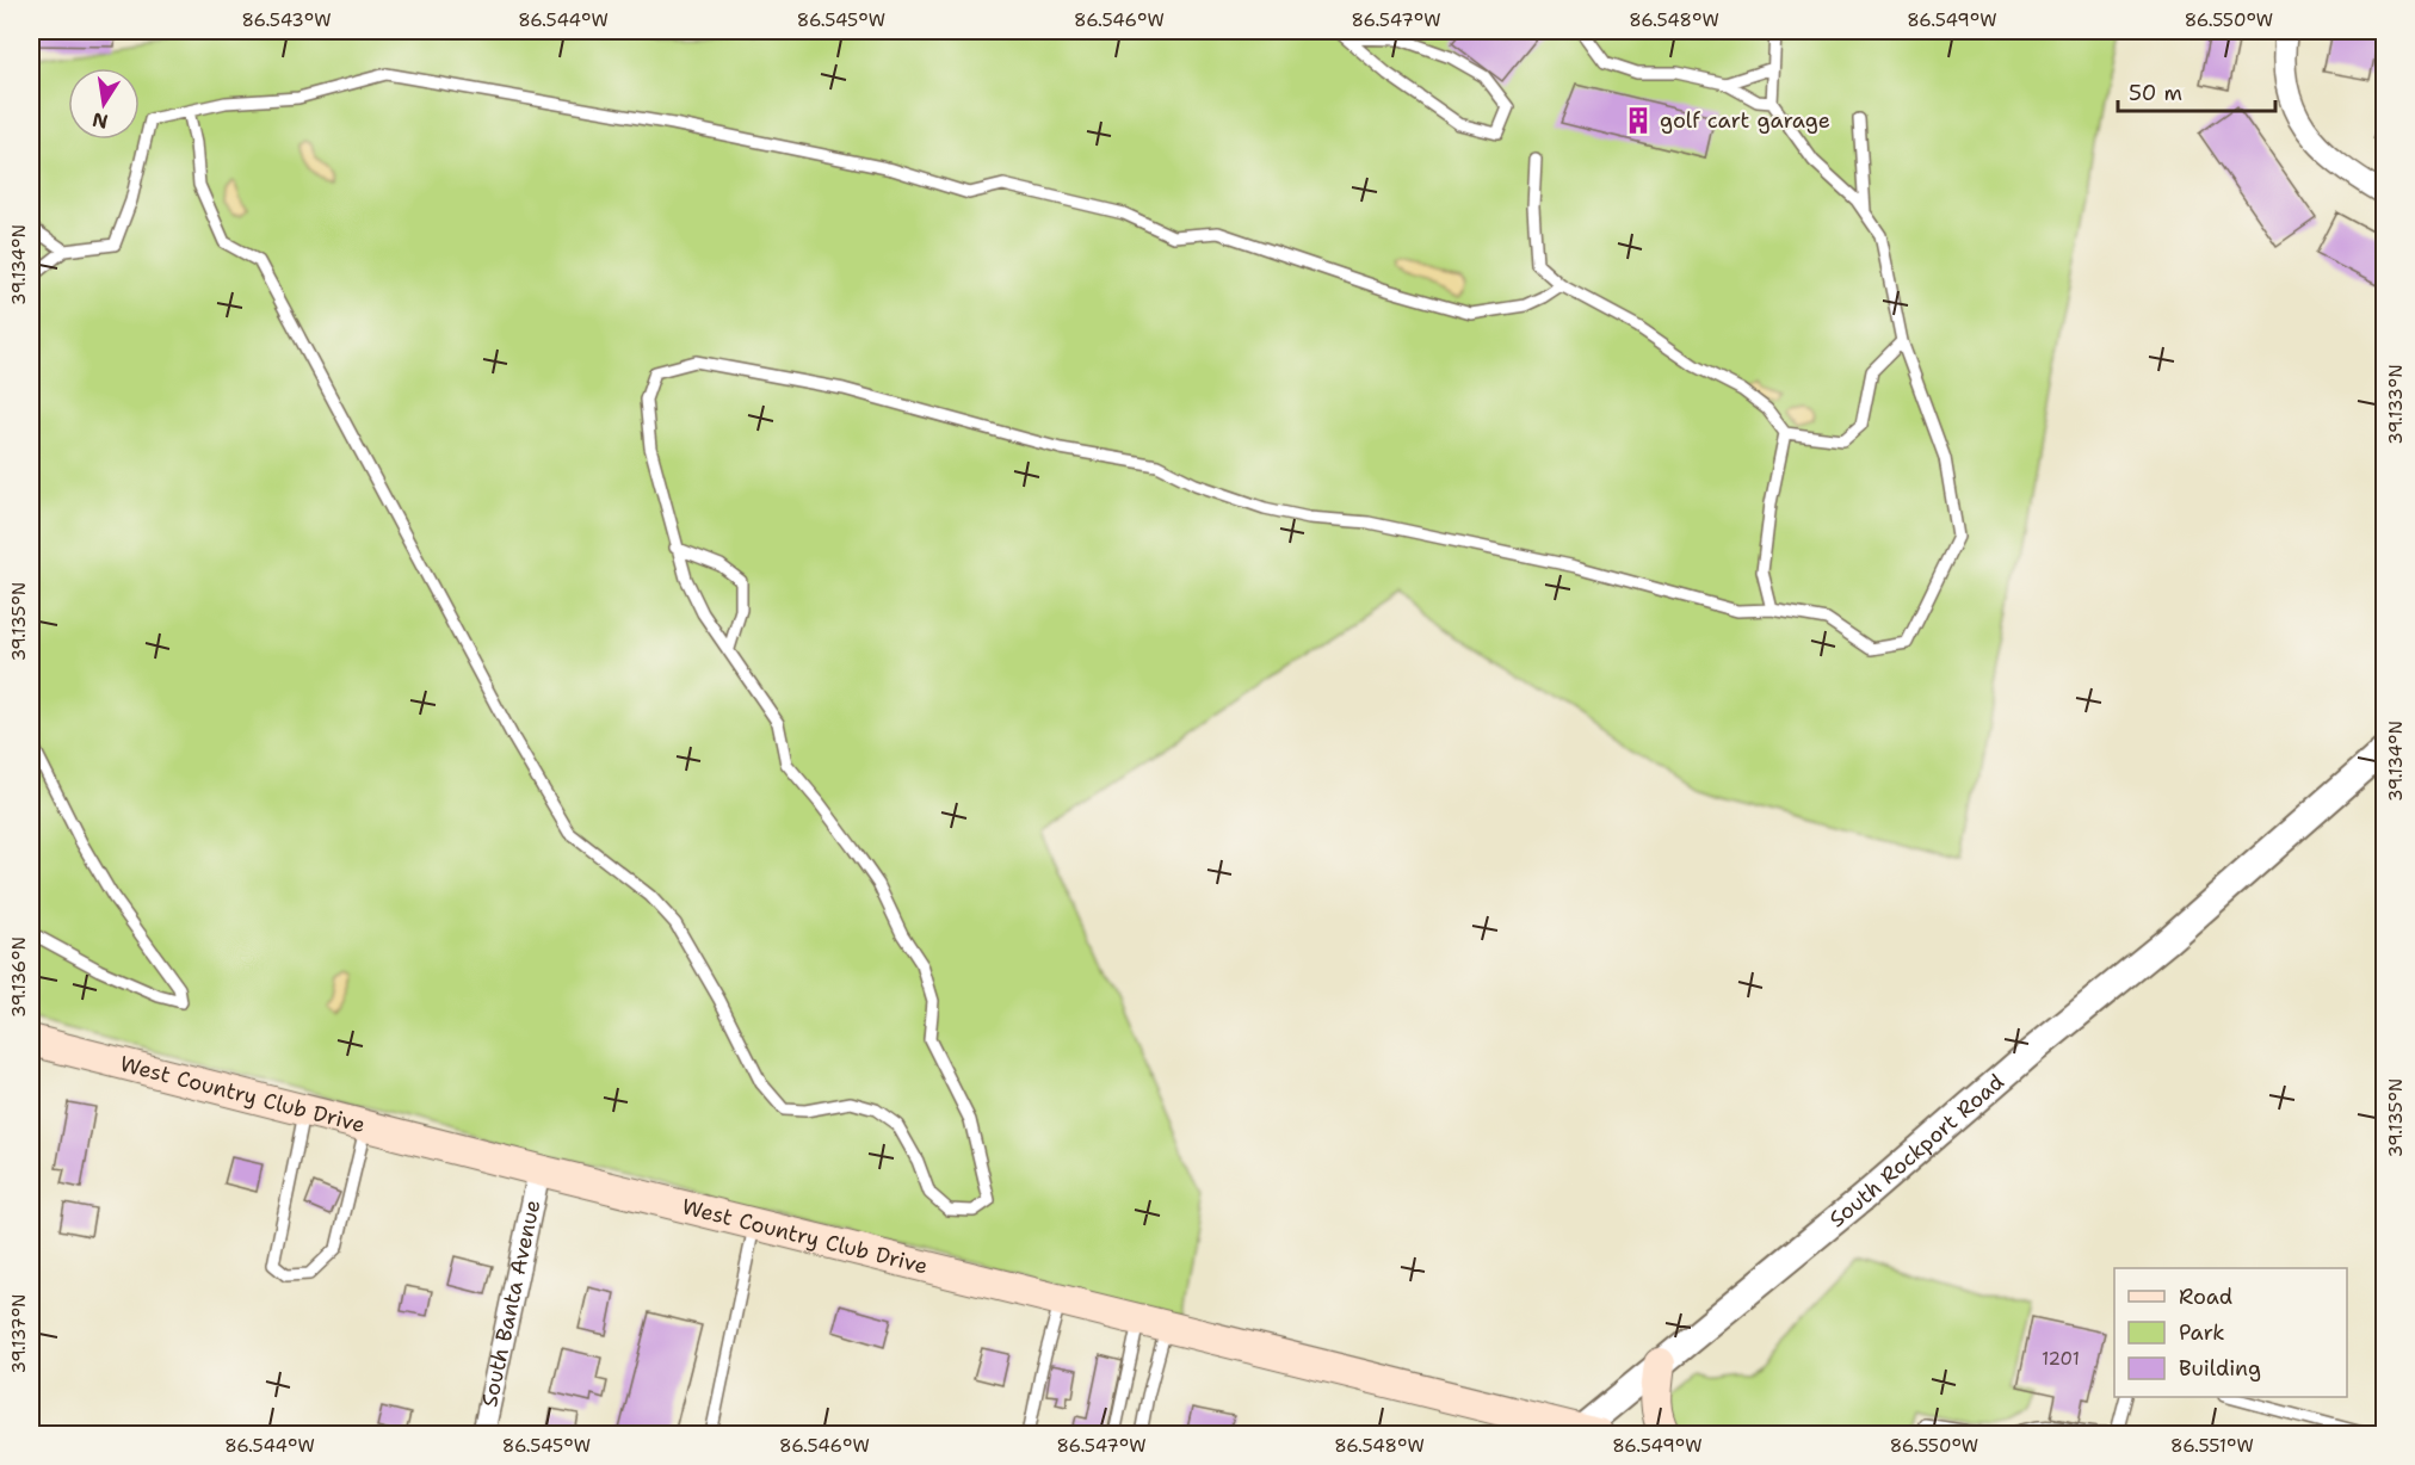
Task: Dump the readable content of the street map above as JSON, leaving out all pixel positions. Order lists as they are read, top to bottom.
{
  "streets": {
    "main road": ["West Country Club Drive"],
    "street": ["South Rockport Road", "South Banta Avenue"]
  },
  "crossings": [
    ["West Country Club Drive", "South Rockport Road"],
    ["West Country Club Drive", "South Banta Avenue"]
  ],
  "places": {
    "building": ["golf cart garage"]
  },
  "house_numbers": ["1201"],
  "legend": ["Road", "Park", "Building"],
  "scale_bar": "50 m",
  "north": "bottom",
  "coordinates": [
    "86.543°W",
    "86.544°W",
    "86.545°W",
    "86.546°W",
    "86.547°W",
    "86.548°W",
    "86.549°W",
    "86.550°W",
    "39.134°N",
    "39.133°N",
    "39.135°N",
    "39.136°N",
    "39.137°N",
    "86.551°W"
  ]
}
